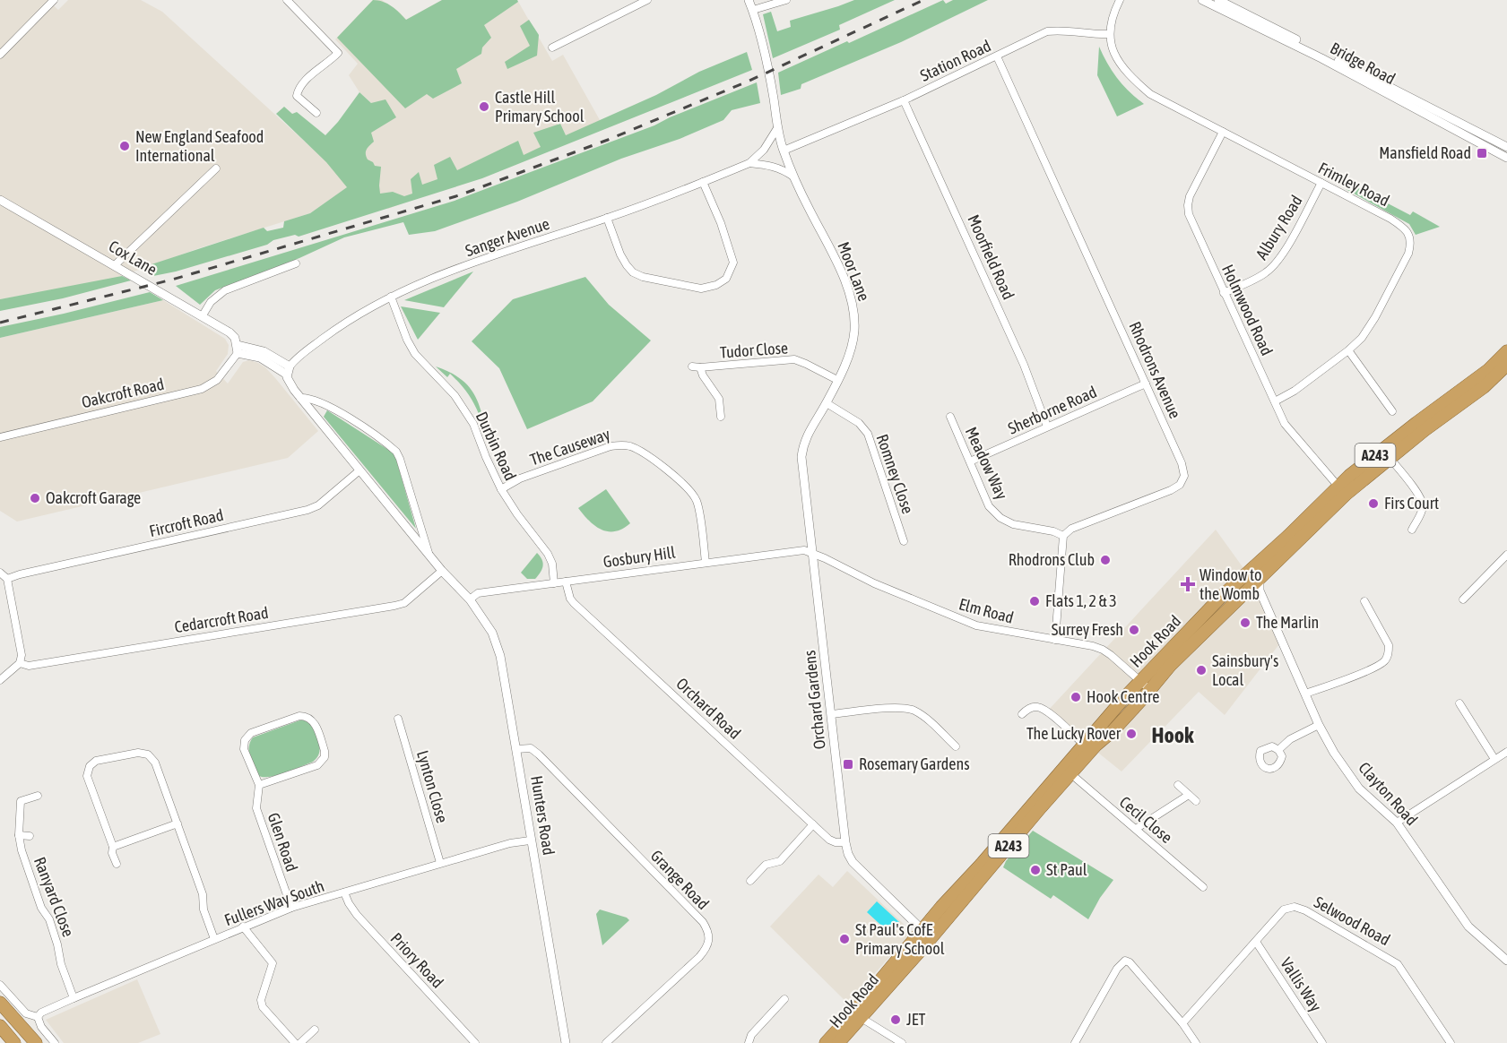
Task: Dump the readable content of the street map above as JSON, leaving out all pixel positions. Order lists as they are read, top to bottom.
{
  "streets": {
    "highway": ["A243", "Hook Road"],
    "street": [
      "Station Road",
      "Bridge Road",
      "Frimley Road",
      "Albury Road",
      "Sanger Avenue",
      "Moorfield Road",
      "Cox Lane",
      "Moor Lane",
      "Holmwood Road",
      "Tudor Close",
      "Rhodrons Avenue",
      "Oakcroft Road",
      "Sherborne Road",
      "Durbin Road",
      "The Causeway",
      "Meadow Way",
      "Romney Close",
      "Fircroft Road",
      "Gosbury Hill",
      "Elm Road",
      "Cedarcroft Road",
      "Orchard Gardens",
      "Orchard Road",
      "Lynton Close",
      "Clayton Road",
      "Hunters Road",
      "Cecil Close",
      "Glen Road",
      "Grange Road",
      "Ranyard Close",
      "Fullers Way South",
      "Selwood Road",
      "Priory Road",
      "Vallis Way"
    ]
  },
  "crossings": [
    ["Station Road", "Frimley Road"],
    ["Station Road", "Moorfield Road"],
    ["Station Road", "Moor Lane"],
    ["Station Road", "Rhodrons Avenue"],
    ["Frimley Road", "Albury Road"],
    ["Frimley Road", "Holmwood Road"],
    ["Albury Road", "Holmwood Road"],
    ["Sanger Avenue", "Moor Lane"],
    ["Sanger Avenue", "Durbin Road"],
    ["Moorfield Road", "Sherborne Road"],
    ["Cox Lane", "Oakcroft Road"],
    ["Moor Lane", "Tudor Close"],
    ["Moor Lane", "Romney Close"],
    ["Moor Lane", "Gosbury Hill"],
    ["Moor Lane", "Elm Road"],
    ["Moor Lane", "Orchard Gardens"],
    ["Holmwood Road", "Hook Road"],
    ["Rhodrons Avenue", "Sherborne Road"],
    ["Rhodrons Avenue", "Meadow Way"],
    ["Sherborne Road", "Meadow Way"],
    ["Durbin Road", "The Causeway"],
    ["Durbin Road", "Gosbury Hill"],
    ["The Causeway", "Gosbury Hill"],
    ["Gosbury Hill", "Elm Road"],
    ["Gosbury Hill", "Orchard Gardens"],
    ["Gosbury Hill", "Orchard Road"],
    ["Gosbury Hill", "Hunters Road"],
    ["Elm Road", "Hook Road"],
    ["Elm Road", "Orchard Gardens"],
    ["Hook Road", "Orchard Gardens"],
    ["Hook Road", "Clayton Road"],
    ["Hook Road", "Cecil Close"],
    ["Orchard Gardens", "Orchard Road"],
    ["Lynton Close", "Fullers Way South"],
    ["Hunters Road", "Grange Road"],
    ["Hunters Road", "Fullers Way South"],
    ["Glen Road", "Fullers Way South"],
    ["Ranyard Close", "Fullers Way South"],
    ["Fullers Way South", "Priory Road"],
    ["Selwood Road", "Vallis Way"]
  ],
  "districts": ["Hook"],
  "places": {
    "other": [
      "Castle Hill Primary School",
      "New England Seafood International",
      "Oakcroft Garage",
      "Firs Court",
      "Rhodrons Club",
      "Flats 1, 2 & 3",
      "The Marlin",
      "Surrey Fresh",
      "Sainsbury's Local",
      "Hook Centre",
      "The Lucky Rover",
      "St Paul",
      "St Paul's CofE Primary School",
      "JET"
    ],
    "transit": ["Mansfield Road", "Rosemary Gardens"],
    "health": ["Window to the Womb"]
  }
}
